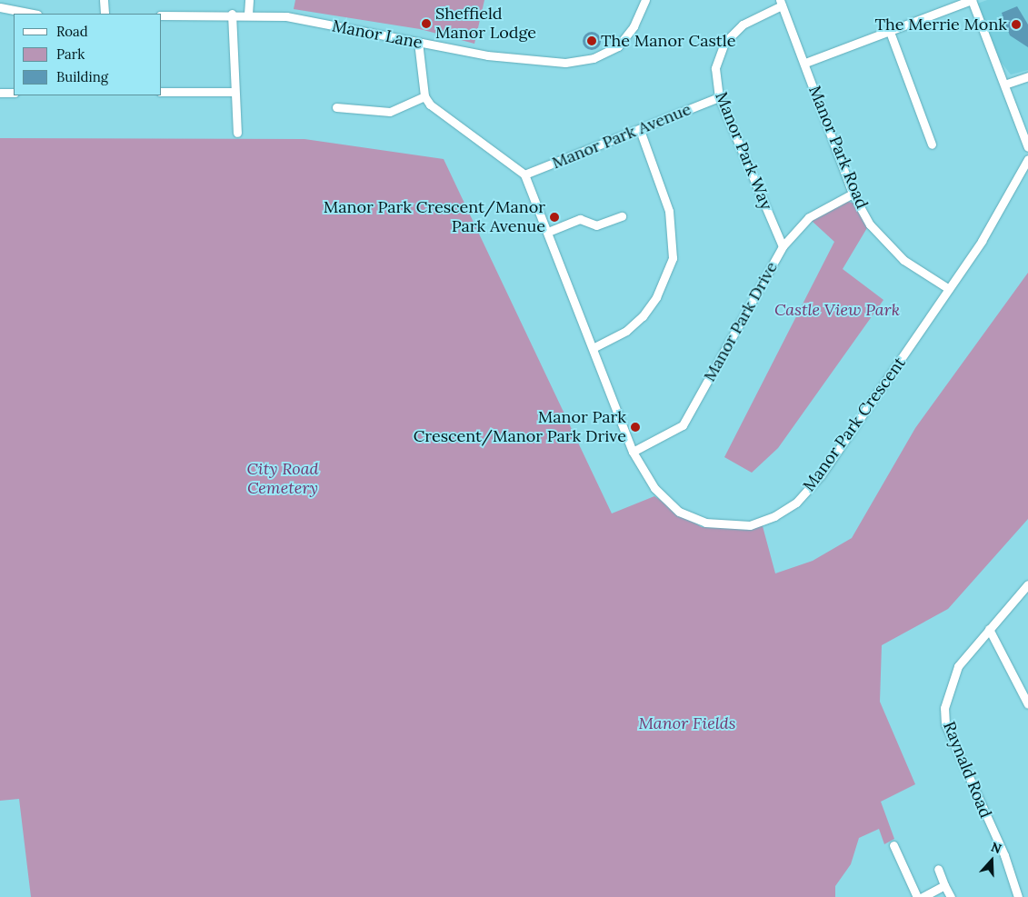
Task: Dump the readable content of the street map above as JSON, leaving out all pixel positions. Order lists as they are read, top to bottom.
{
  "streets": {
    "street": [
      "Manor Lane",
      "Manor Park Avenue",
      "Manor Park Road",
      "Manor Park Way",
      "Manor Park Drive",
      "Manor Park Crescent",
      "Raynald Road"
    ]
  },
  "crossings": [
    ["Manor Park Avenue", "Manor Park Way"],
    ["Manor Park Avenue", "Manor Park Crescent"],
    ["Manor Park Road", "Manor Park Way"],
    ["Manor Park Road", "Manor Park Drive"],
    ["Manor Park Road", "Manor Park Crescent"],
    ["Manor Park Way", "Manor Park Drive"],
    ["Manor Park Drive", "Manor Park Crescent"]
  ],
  "parks": ["Castle View Park", "City Road Cemetery", "Manor Fields"],
  "places": [
    "Sheffield Manor Lodge",
    "The Merrie Monk",
    "The Manor Castle",
    "Manor Park Crescent/Manor Park Avenue",
    "Manor Park Crescent/Manor Park Drive"
  ],
  "legend": ["Road", "Park", "Building"],
  "north": "top"
}
